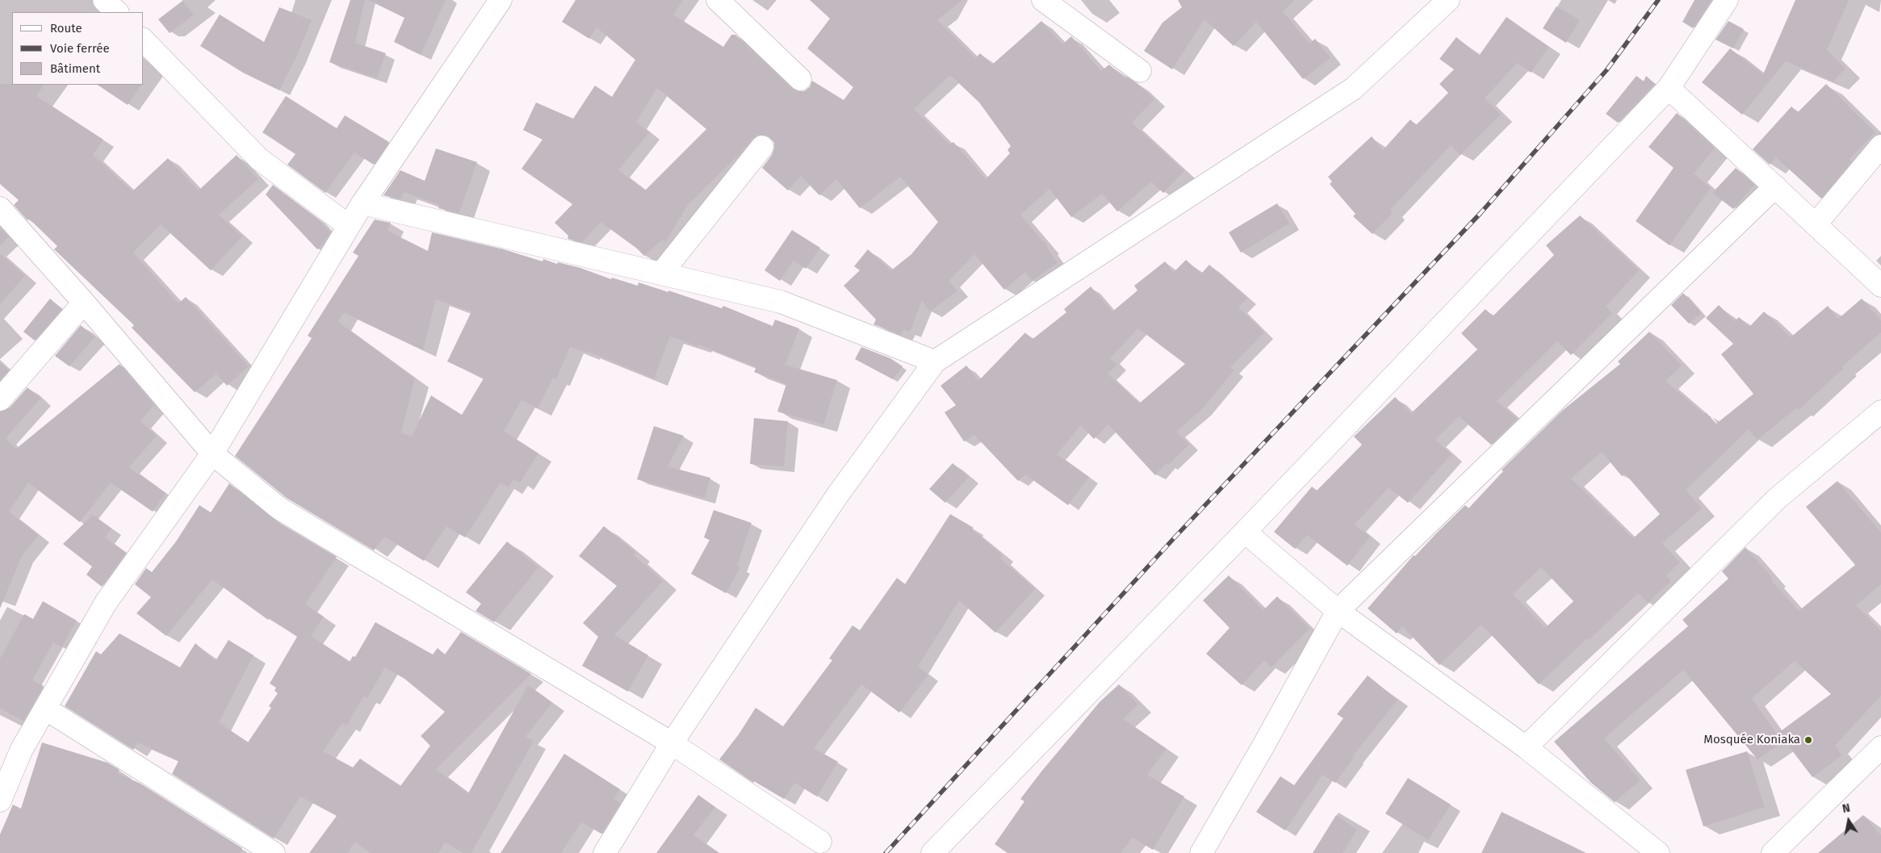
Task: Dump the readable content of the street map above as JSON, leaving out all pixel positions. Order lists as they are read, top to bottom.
{
  "places": ["Mosquée Koniaka"],
  "legend": ["Route", "Voie ferrée", "Bâtiment"],
  "north": "top"
}
